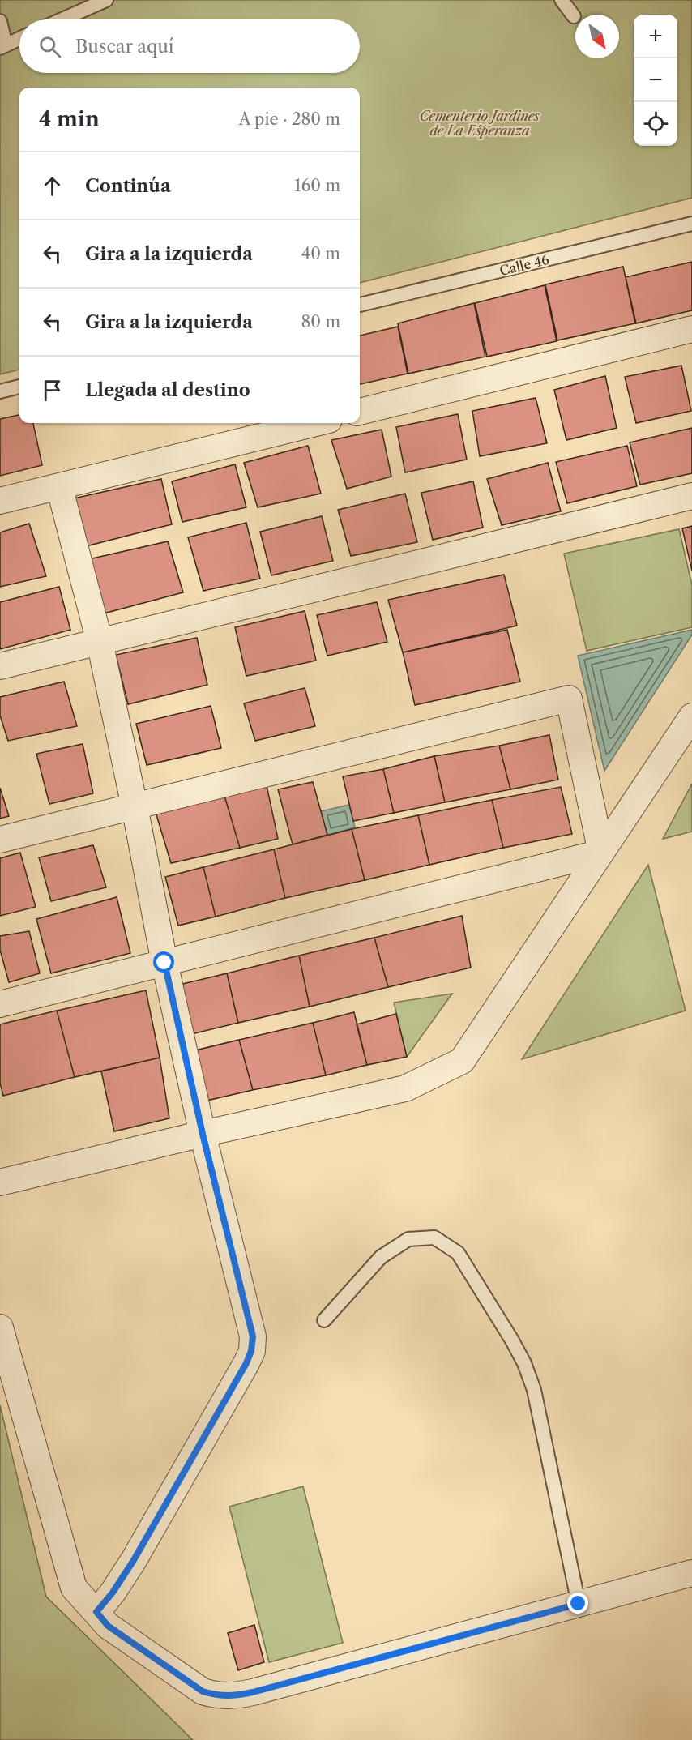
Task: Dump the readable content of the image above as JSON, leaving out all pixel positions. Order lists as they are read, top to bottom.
{
  "streets": {
    "lane": ["Calle 46"]
  },
  "parks": ["Cementerio Jardines de La Esperanza"],
  "north": "bottom right",
  "page": {
    "map_buttons": ["+", "−"],
    "search": "Buscar aquí",
    "heading": ["4 min", "A pie · 280 m"],
    "list": [
      ["Continúa", "160 m"],
      ["Gira a la izquierda", "40 m"],
      ["Gira a la izquierda", "80 m"],
      "Llegada al destino"
    ]
  }
}
